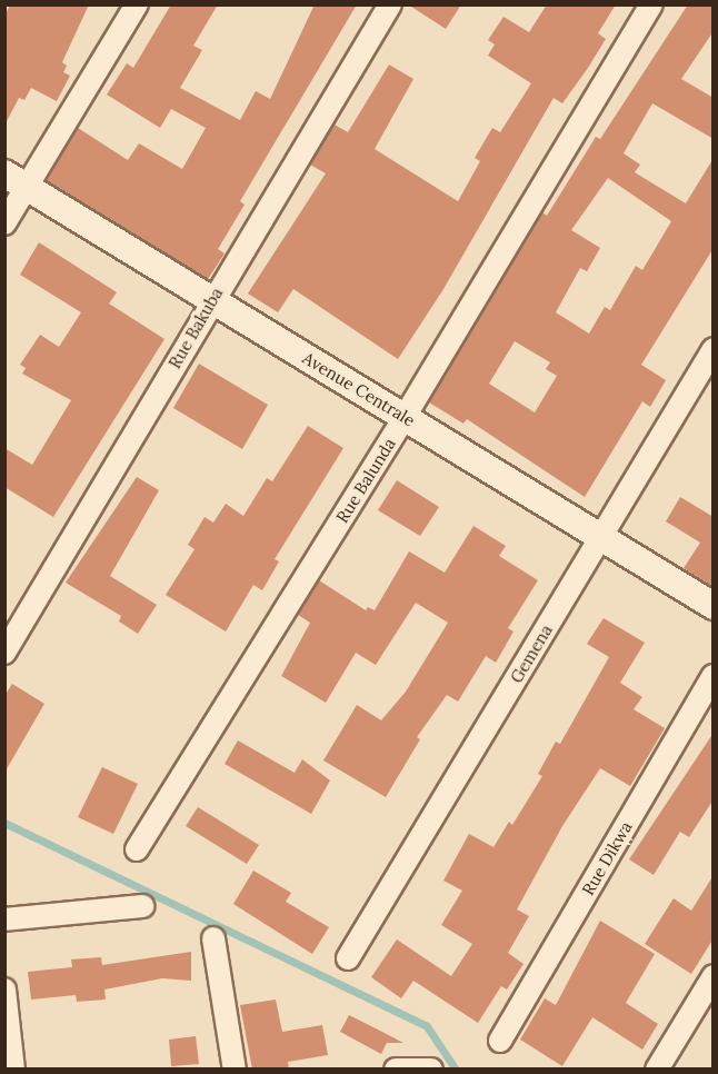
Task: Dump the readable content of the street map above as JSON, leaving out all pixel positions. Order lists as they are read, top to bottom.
{
  "streets": {
    "street": [
      "Rue Bakuba",
      "Avenue Centrale",
      "Rue Balunda",
      "Gemena",
      "Rue Dikwa"
    ]
  },
  "crossings": [
    ["Rue Bakuba", "Avenue Centrale"],
    ["Avenue Centrale", "Rue Balunda"],
    ["Avenue Centrale", "Gemena"]
  ]
}
